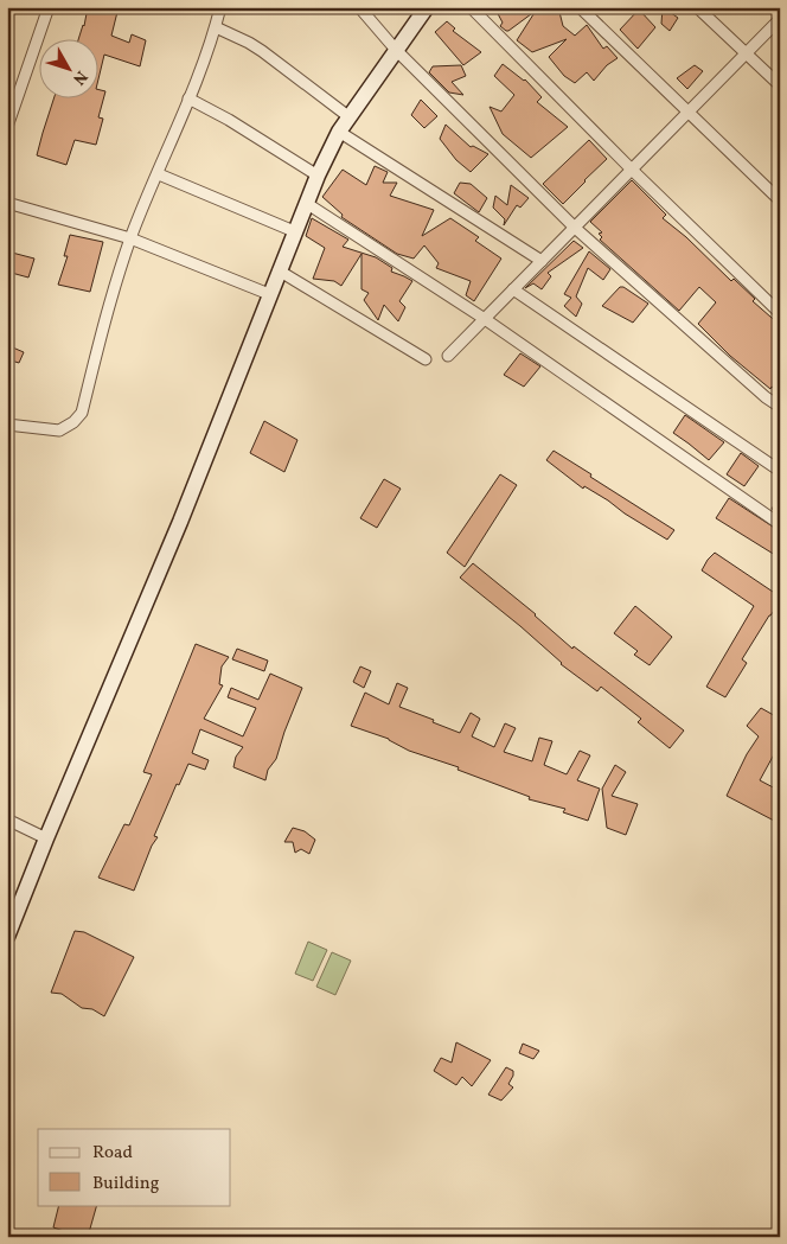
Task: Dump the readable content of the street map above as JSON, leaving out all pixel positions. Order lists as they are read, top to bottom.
{
  "legend": ["Road", "Building"],
  "north": "bottom right"
}
